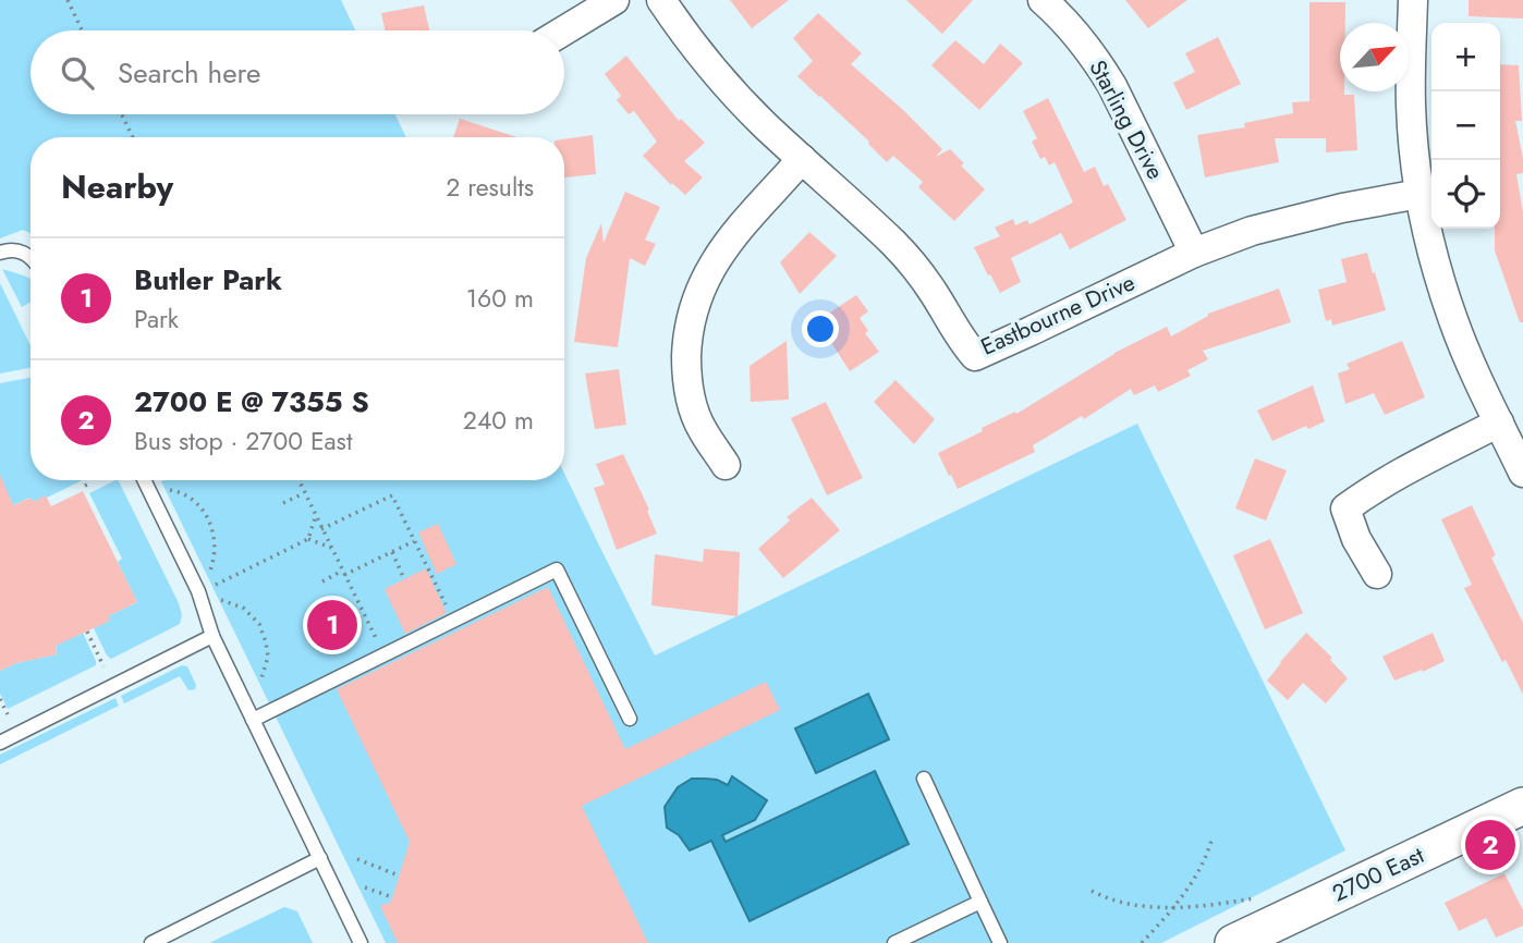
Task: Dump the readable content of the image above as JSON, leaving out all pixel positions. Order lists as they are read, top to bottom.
{
  "streets": {
    "street": ["Starling Drive", "Eastbourne Drive", "2700 East"]
  },
  "crossings": [
    ["Starling Drive", "Eastbourne Drive"]
  ],
  "north": "top right",
  "page": {
    "map_buttons": ["+", "−"],
    "search": "Search here",
    "heading": ["Nearby", "2 results"],
    "list": [
      {
        "mark": "1",
        "name": "Butler Park",
        "note": "Park",
        "value": "160 m"
      },
      {
        "mark": "2",
        "name": "2700 E @ 7355 S",
        "note": "Bus stop · 2700 East",
        "value": "240 m"
      }
    ],
    "pins": ["1", "2"]
  }
}
